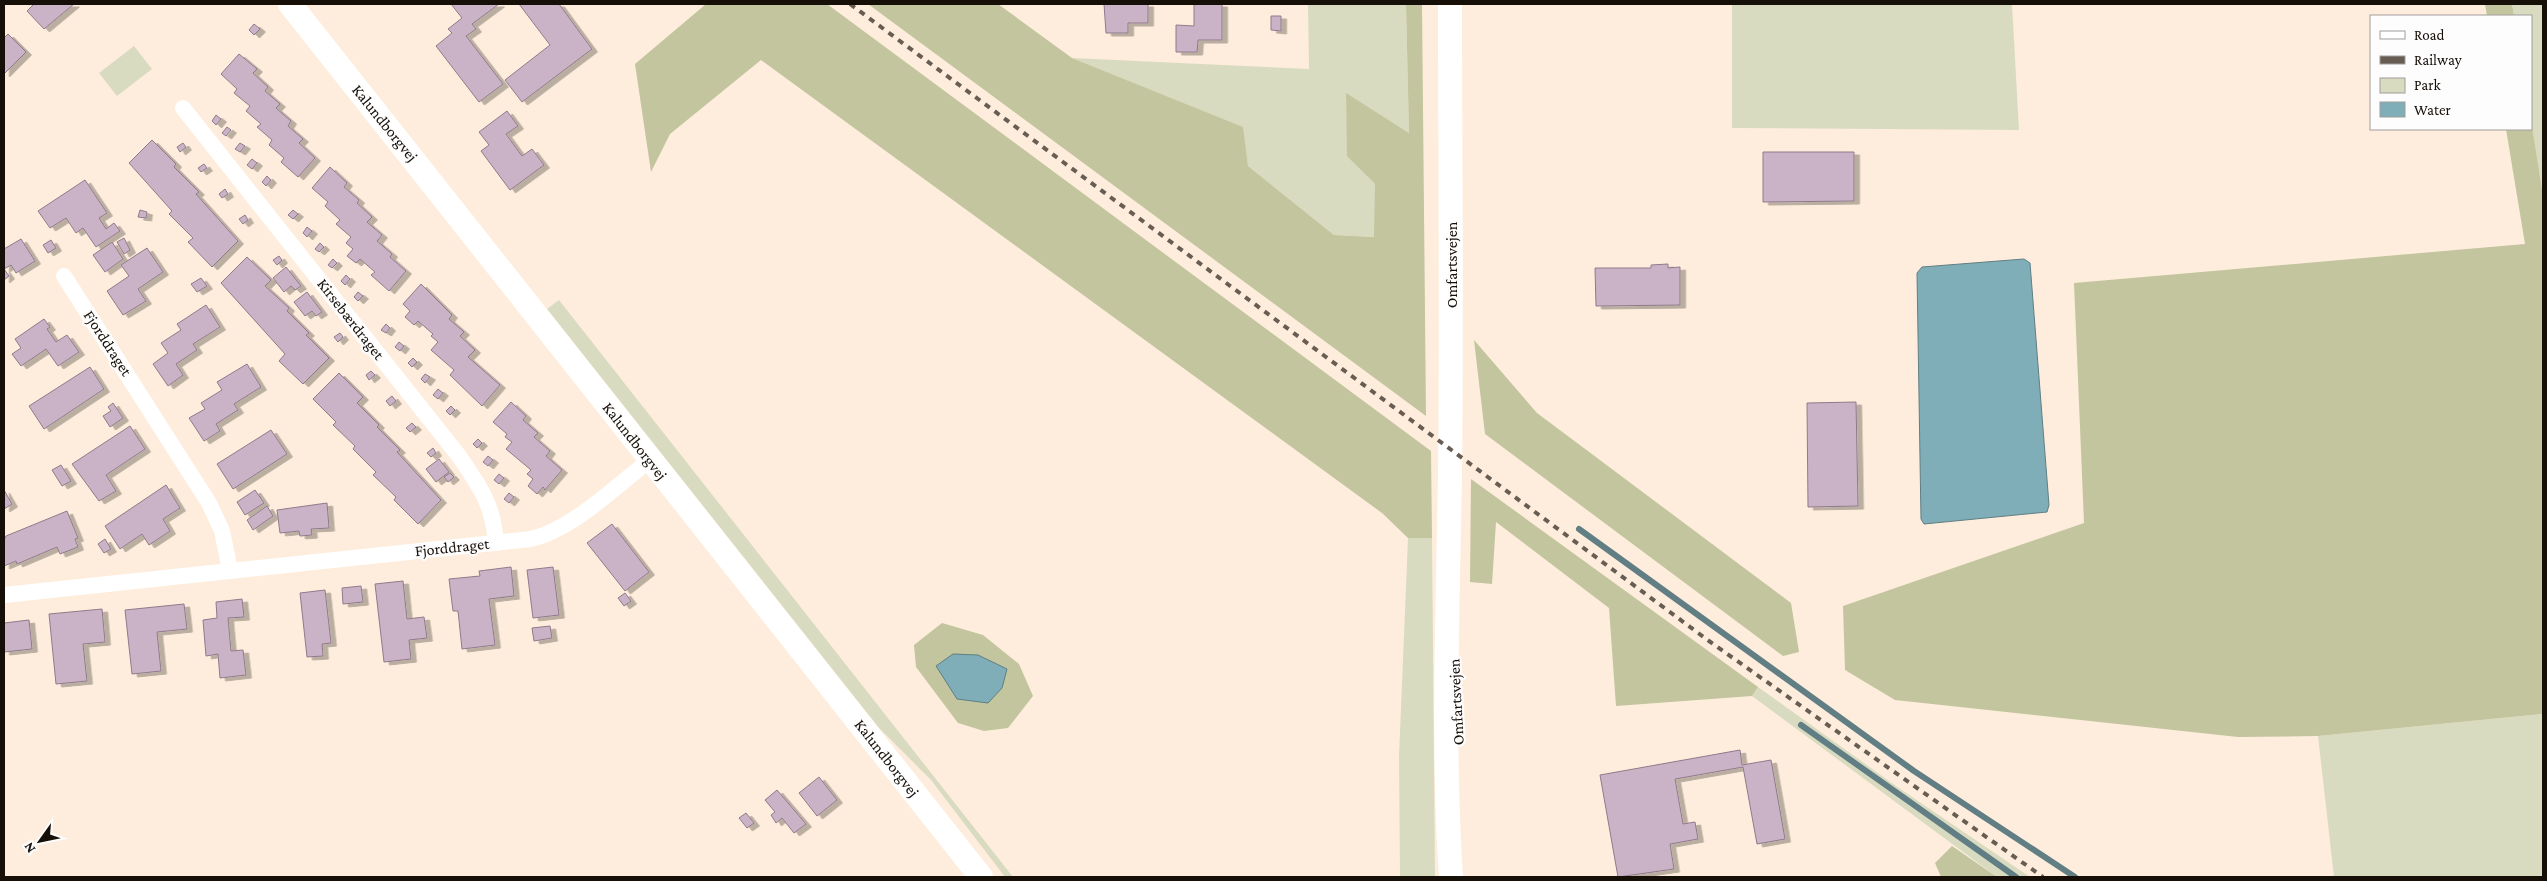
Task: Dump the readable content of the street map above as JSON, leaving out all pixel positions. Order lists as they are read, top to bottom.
{
  "streets": {
    "main road": ["Kalundborgvej", "Omfartsvejen"],
    "street": ["Kirsebærdraget", "Fjorddraget"]
  },
  "crossings": [
    ["Kalundborgvej", "Fjorddraget"],
    ["Kirsebærdraget", "Fjorddraget"]
  ],
  "legend": [
    "Road",
    "Railway",
    "Park",
    "Water"
  ],
  "north": "bottom left"
}
